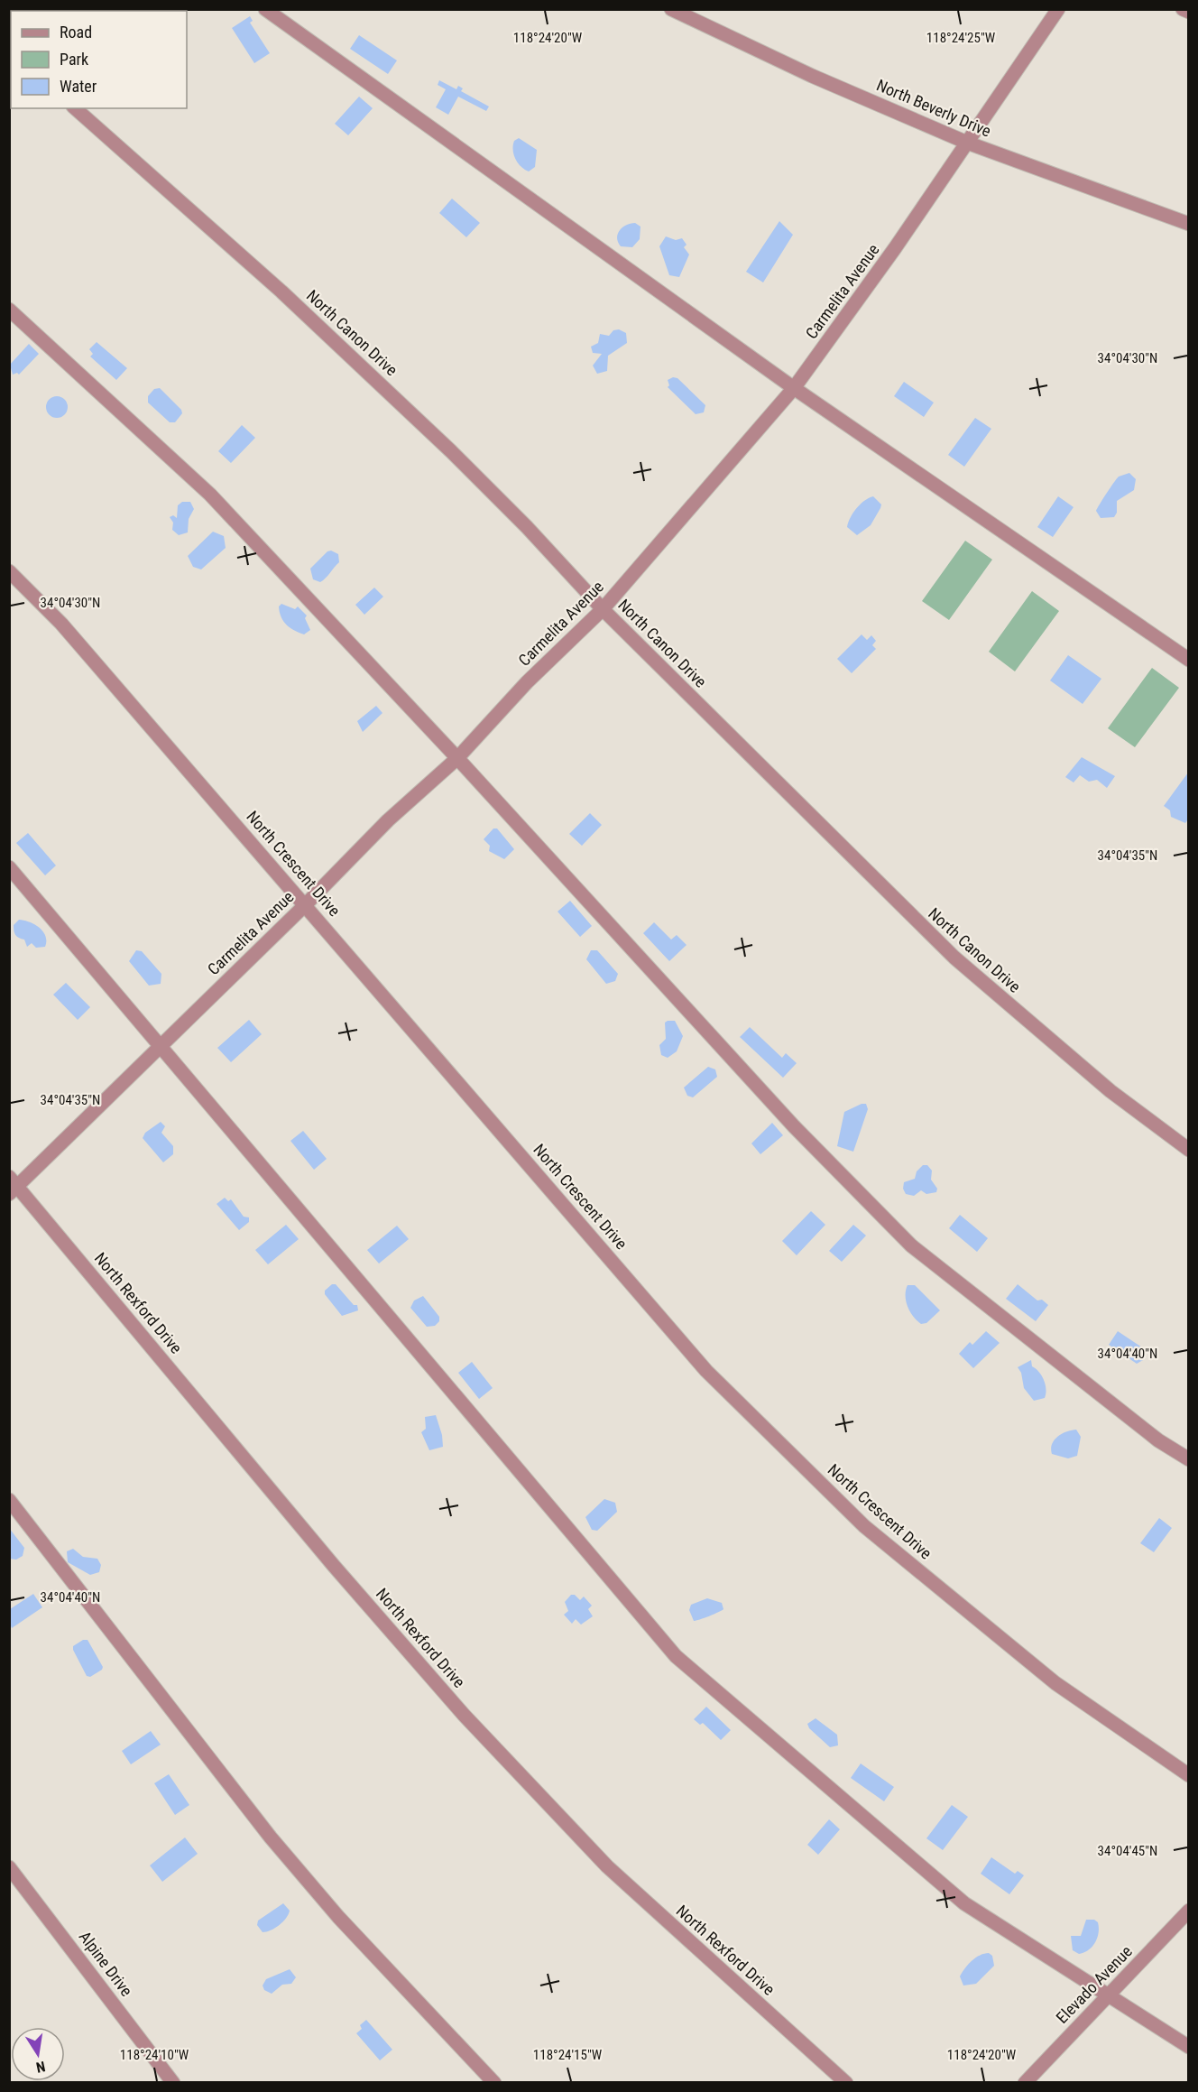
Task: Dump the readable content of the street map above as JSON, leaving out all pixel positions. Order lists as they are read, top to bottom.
{
  "streets": {
    "street": [
      "North Beverly Drive",
      "Carmelita Avenue",
      "North Canon Drive",
      "North Crescent Drive",
      "North Rexford Drive",
      "Alpine Drive",
      "Elevado Avenue"
    ]
  },
  "crossings": [
    ["North Beverly Drive", "Carmelita Avenue"],
    ["Carmelita Avenue", "North Canon Drive"],
    ["Carmelita Avenue", "North Crescent Drive"],
    ["Carmelita Avenue", "North Rexford Drive"]
  ],
  "legend": ["Road", "Park", "Water"],
  "north": "bottom",
  "coordinates": [
    "118°24'20\"W",
    "118°24'25\"W",
    "34°04'30\"N",
    "34°04'35\"N",
    "34°04'40\"N",
    "34°04'45\"N",
    "118°24'10\"W",
    "118°24'15\"W"
  ]
}
